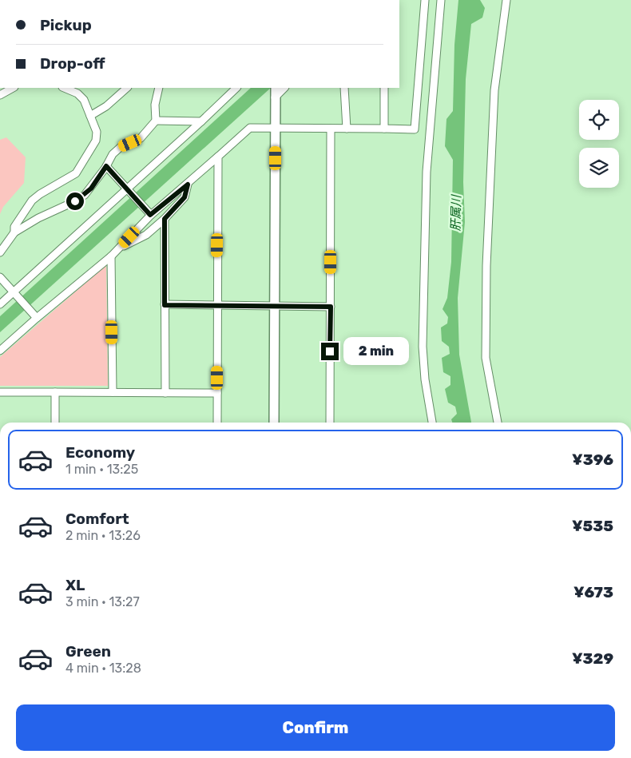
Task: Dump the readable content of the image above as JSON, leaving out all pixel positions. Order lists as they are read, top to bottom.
{
  "water": ["肝属川"],
  "page": {
    "banner": ["Pickup", "Drop-off"],
    "bubble": "2 min",
    "list": [
      {
        "name": "Economy",
        "note": "1 min · 13:25",
        "value": "¥396"
      },
      {
        "name": "Comfort",
        "note": "2 min · 13:26",
        "value": "¥535"
      },
      {
        "name": "XL",
        "note": "3 min · 13:27",
        "value": "¥673"
      },
      {
        "name": "Green",
        "note": "4 min · 13:28",
        "value": "¥329"
      }
    ],
    "buttons": "Confirm"
  }
}
